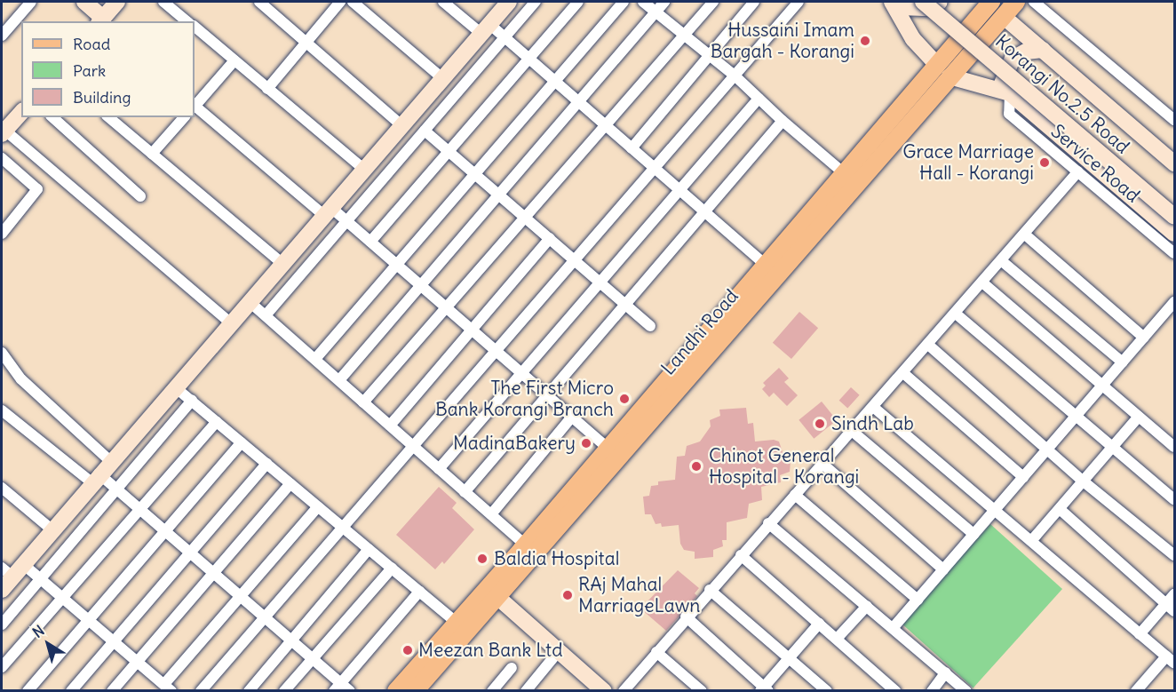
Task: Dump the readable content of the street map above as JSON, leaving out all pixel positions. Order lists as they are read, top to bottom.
{
  "streets": {
    "main road": ["Korangi No.2.5 Road", "Landhi Road"],
    "street": ["Service Road"]
  },
  "crossings": [
    ["Korangi No.2.5 Road", "Landhi Road"]
  ],
  "places": [
    "Hussaini Imam Bargah - Korangi",
    "Grace Marriage Hall - Korangi",
    "The First Micro Bank Korangi Branch",
    "Sindh Lab",
    "MadinaBakery",
    "Chinot General Hospital - Korangi",
    "Baldia Hospital",
    "RAj Mahal MarriageLawn",
    "Meezan Bank Ltd"
  ],
  "legend": ["Road", "Park", "Building"],
  "north": "top left"
}
